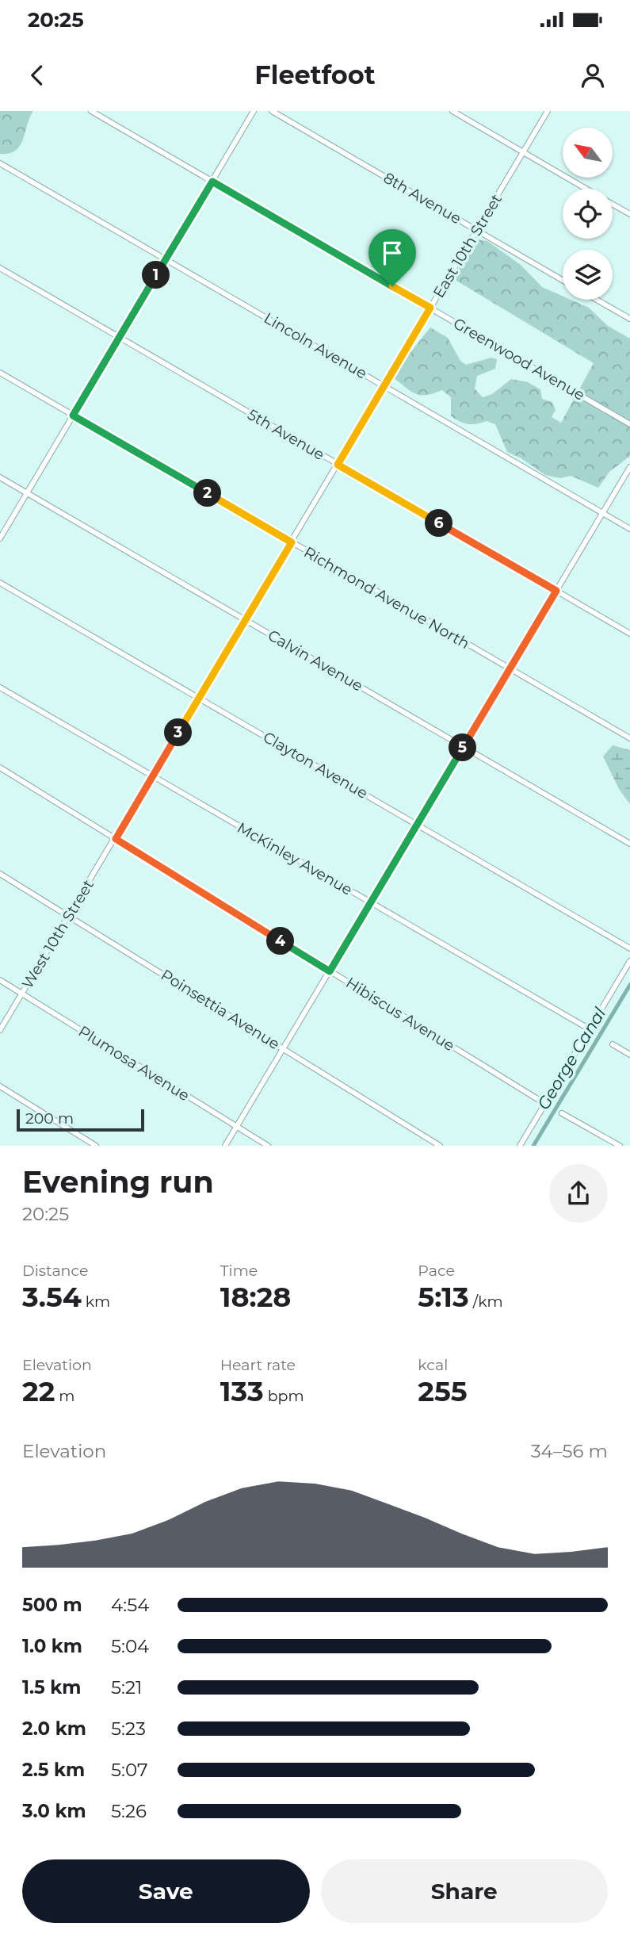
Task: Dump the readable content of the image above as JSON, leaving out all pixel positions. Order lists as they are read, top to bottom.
{
  "streets": {
    "street": [
      "8th Avenue",
      "East 10th Street",
      "Lincoln Avenue",
      "Greenwood Avenue",
      "5th Avenue",
      "Richmond Avenue North",
      "Calvin Avenue",
      "Clayton Avenue",
      "McKinley Avenue",
      "West 10th Street",
      "Poinsettia Avenue",
      "Hibiscus Avenue",
      "Plumosa Avenue"
    ]
  },
  "crossings": [
    ["8th Avenue", "East 10th Street"],
    ["East 10th Street", "Lincoln Avenue"],
    ["East 10th Street", "Greenwood Avenue"],
    ["East 10th Street", "5th Avenue"],
    ["East 10th Street", "Richmond Avenue North"],
    ["East 10th Street", "Calvin Avenue"],
    ["East 10th Street", "Clayton Avenue"],
    ["East 10th Street", "McKinley Avenue"],
    ["East 10th Street", "West 10th Street"],
    ["East 10th Street", "Hibiscus Avenue"],
    ["West 10th Street", "Poinsettia Avenue"],
    ["West 10th Street", "Hibiscus Avenue"],
    ["West 10th Street", "Plumosa Avenue"]
  ],
  "water": ["George Canal"],
  "scale_bar": "200 m",
  "north": "top left",
  "page": {
    "status": "20:25",
    "header": "Fleetfoot",
    "pins": [
      "1",
      "2",
      "6",
      "3",
      "5",
      "4"
    ],
    "scale": "200 m",
    "heading": ["Evening run", "20:25"],
    "stats": [
      ["Distance", "3.54 km"],
      ["Time", "18:28"],
      ["Pace", "5:13 /km"],
      ["Elevation", "22 m"],
      ["Heart rate", "133 bpm"],
      ["kcal", "255"]
    ],
    "chart": ["Elevation", "34–56 m"],
    "list": [
      {
        "name": "500 m",
        "note": "4:54"
      },
      {
        "name": "1.0 km",
        "note": "5:04"
      },
      {
        "name": "1.5 km",
        "note": "5:21"
      },
      {
        "name": "2.0 km",
        "note": "5:23"
      },
      {
        "name": "2.5 km",
        "note": "5:07"
      },
      {
        "name": "3.0 km",
        "note": "5:26"
      }
    ],
    "buttons": ["Save", "Share"]
  }
}
